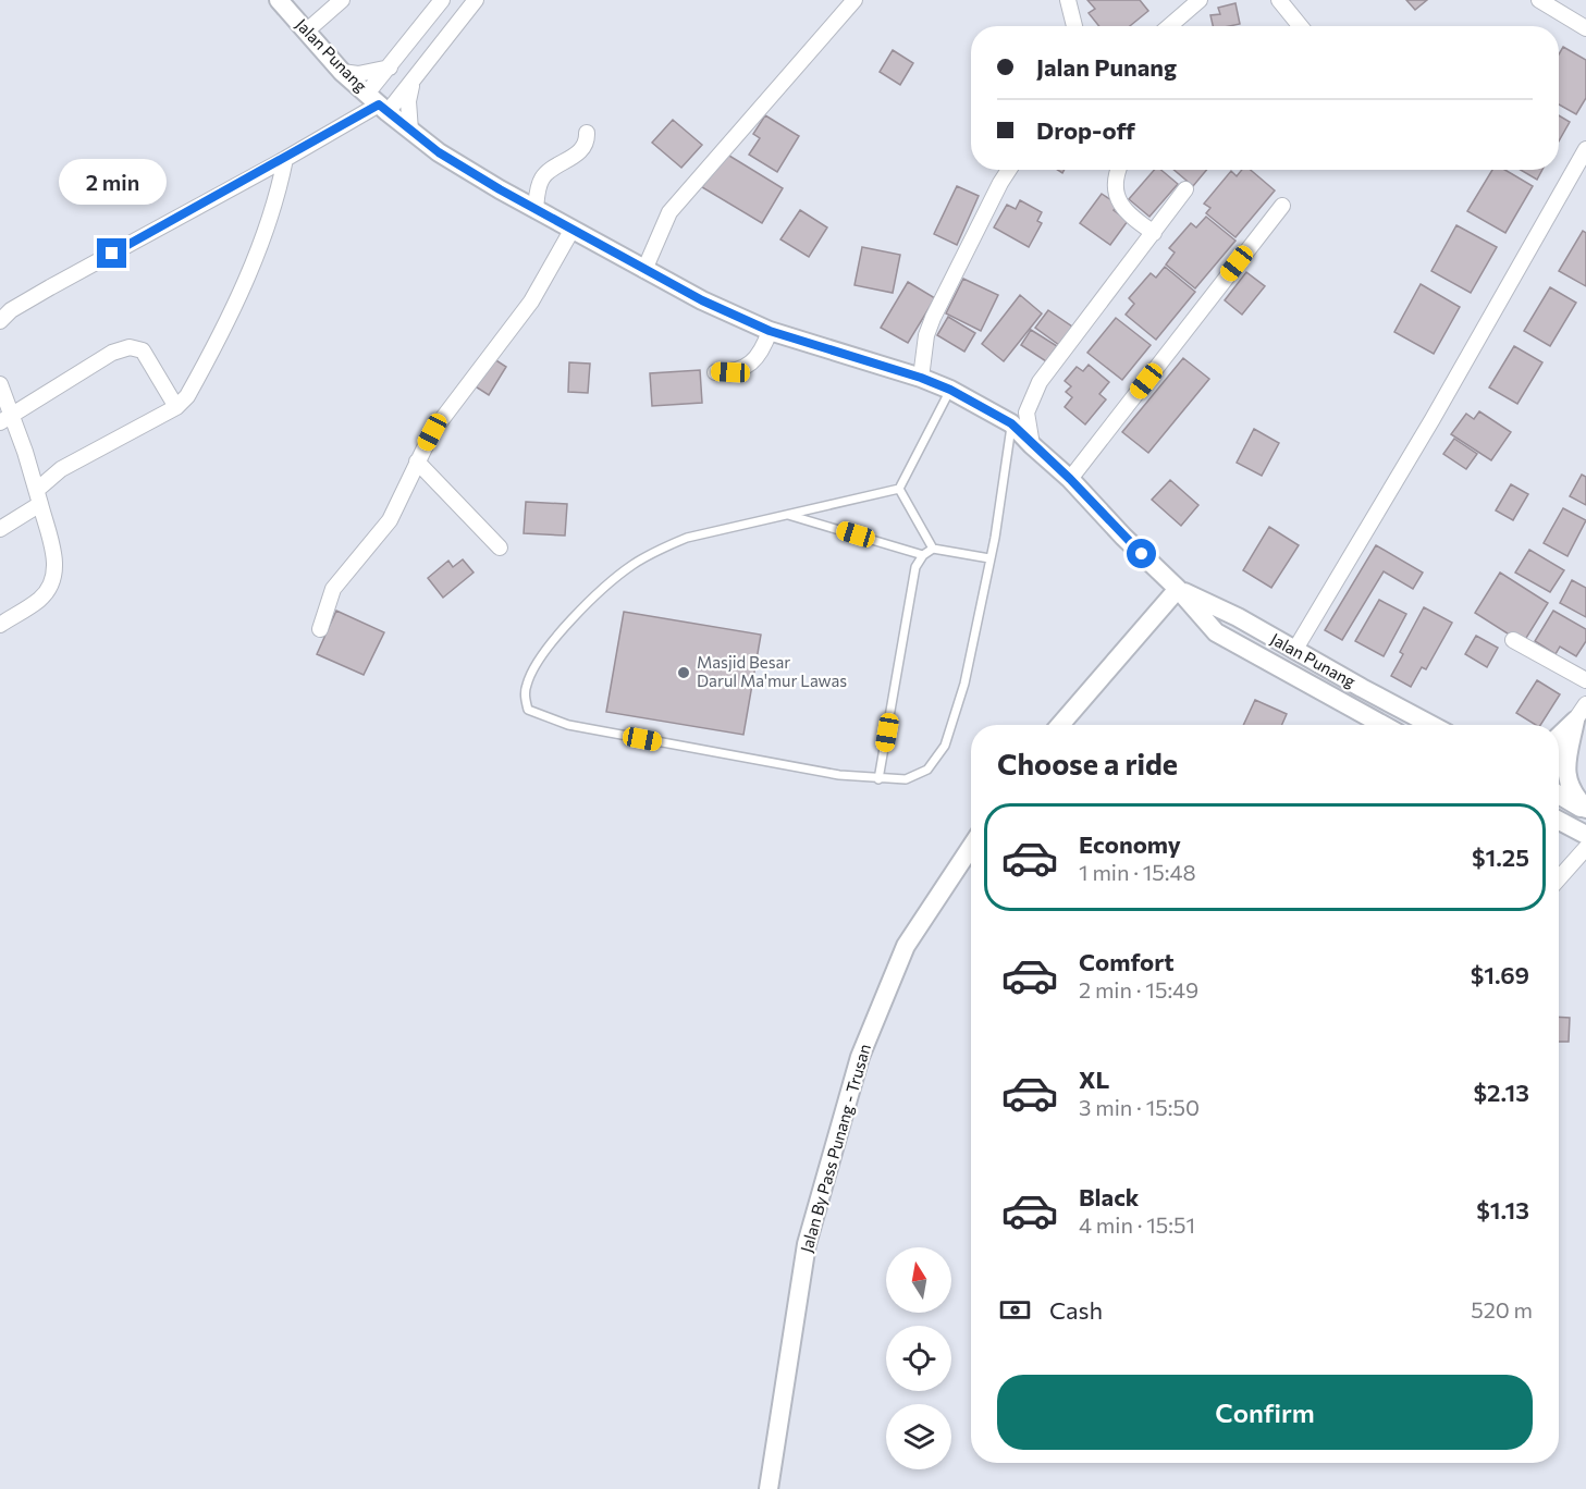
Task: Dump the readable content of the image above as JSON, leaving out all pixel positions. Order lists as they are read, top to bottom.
{
  "streets": {
    "street": ["Jalan Punang", "Jalan By Pass Punang - Trusan"]
  },
  "places": ["Masjid Besar Darul Ma'mur Lawas"],
  "north": "top",
  "page": {
    "banner": ["Jalan Punang", "Drop-off"],
    "bubble": "2 min",
    "heading": "Choose a ride",
    "list": [
      {
        "name": "Economy",
        "note": "1 min · 15:48",
        "value": "$1.25"
      },
      {
        "name": "Comfort",
        "note": "2 min · 15:49",
        "value": "$1.69"
      },
      {
        "name": "XL",
        "note": "3 min · 15:50",
        "value": "$2.13"
      },
      {
        "name": "Black",
        "note": "4 min · 15:51",
        "value": "$1.13"
      }
    ],
    "pay": ["Cash", "520 m"],
    "buttons": "Confirm"
  }
}
